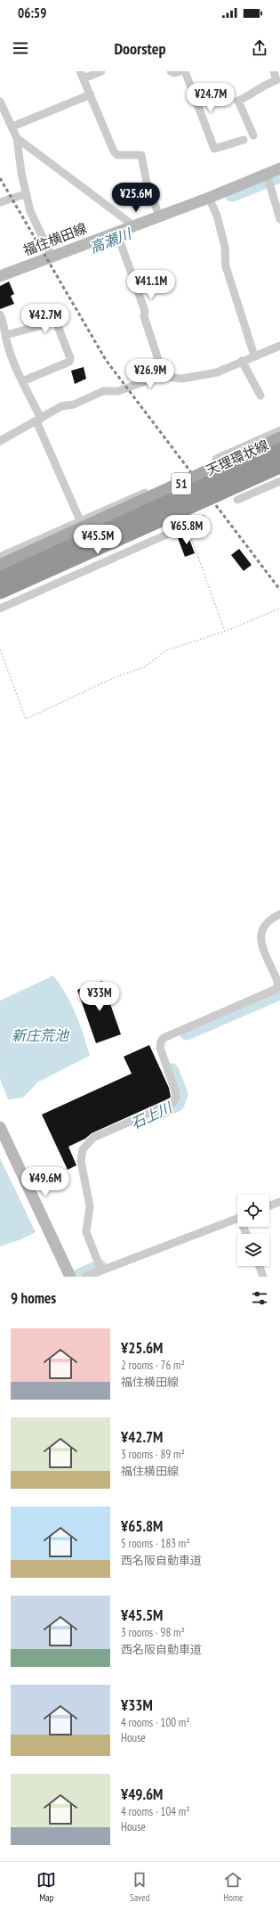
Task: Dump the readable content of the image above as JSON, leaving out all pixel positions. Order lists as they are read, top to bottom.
{
  "streets": {
    "main road": ["福住横田線", "天理環状線", "51"]
  },
  "water": ["高瀬川", "新庄荒池", "石上川"],
  "page": {
    "status": "06:59",
    "header": "Doorstep",
    "price": [
      "¥24.7M",
      "¥25.6M",
      "¥41.1M",
      "¥42.7M",
      "¥26.9M",
      "¥65.8M",
      "¥45.5M",
      "¥33M",
      "¥49.6M"
    ],
    "heading": "9 homes",
    "list": [
      {
        "name": "¥25.6M",
        "note": "2 rooms · 76 m² · 福住横田線"
      },
      {
        "name": "¥42.7M",
        "note": "3 rooms · 89 m² · 福住横田線"
      },
      {
        "name": "¥65.8M",
        "note": "5 rooms · 183 m² · 西名阪自動車道"
      },
      {
        "name": "¥45.5M",
        "note": "3 rooms · 98 m² · 西名阪自動車道"
      },
      {
        "name": "¥33M",
        "note": "4 rooms · 100 m² · House"
      },
      {
        "name": "¥49.6M",
        "note": "4 rooms · 104 m² · House"
      }
    ],
    "tabs": ["Map", "Saved", "Home"]
  }
}
